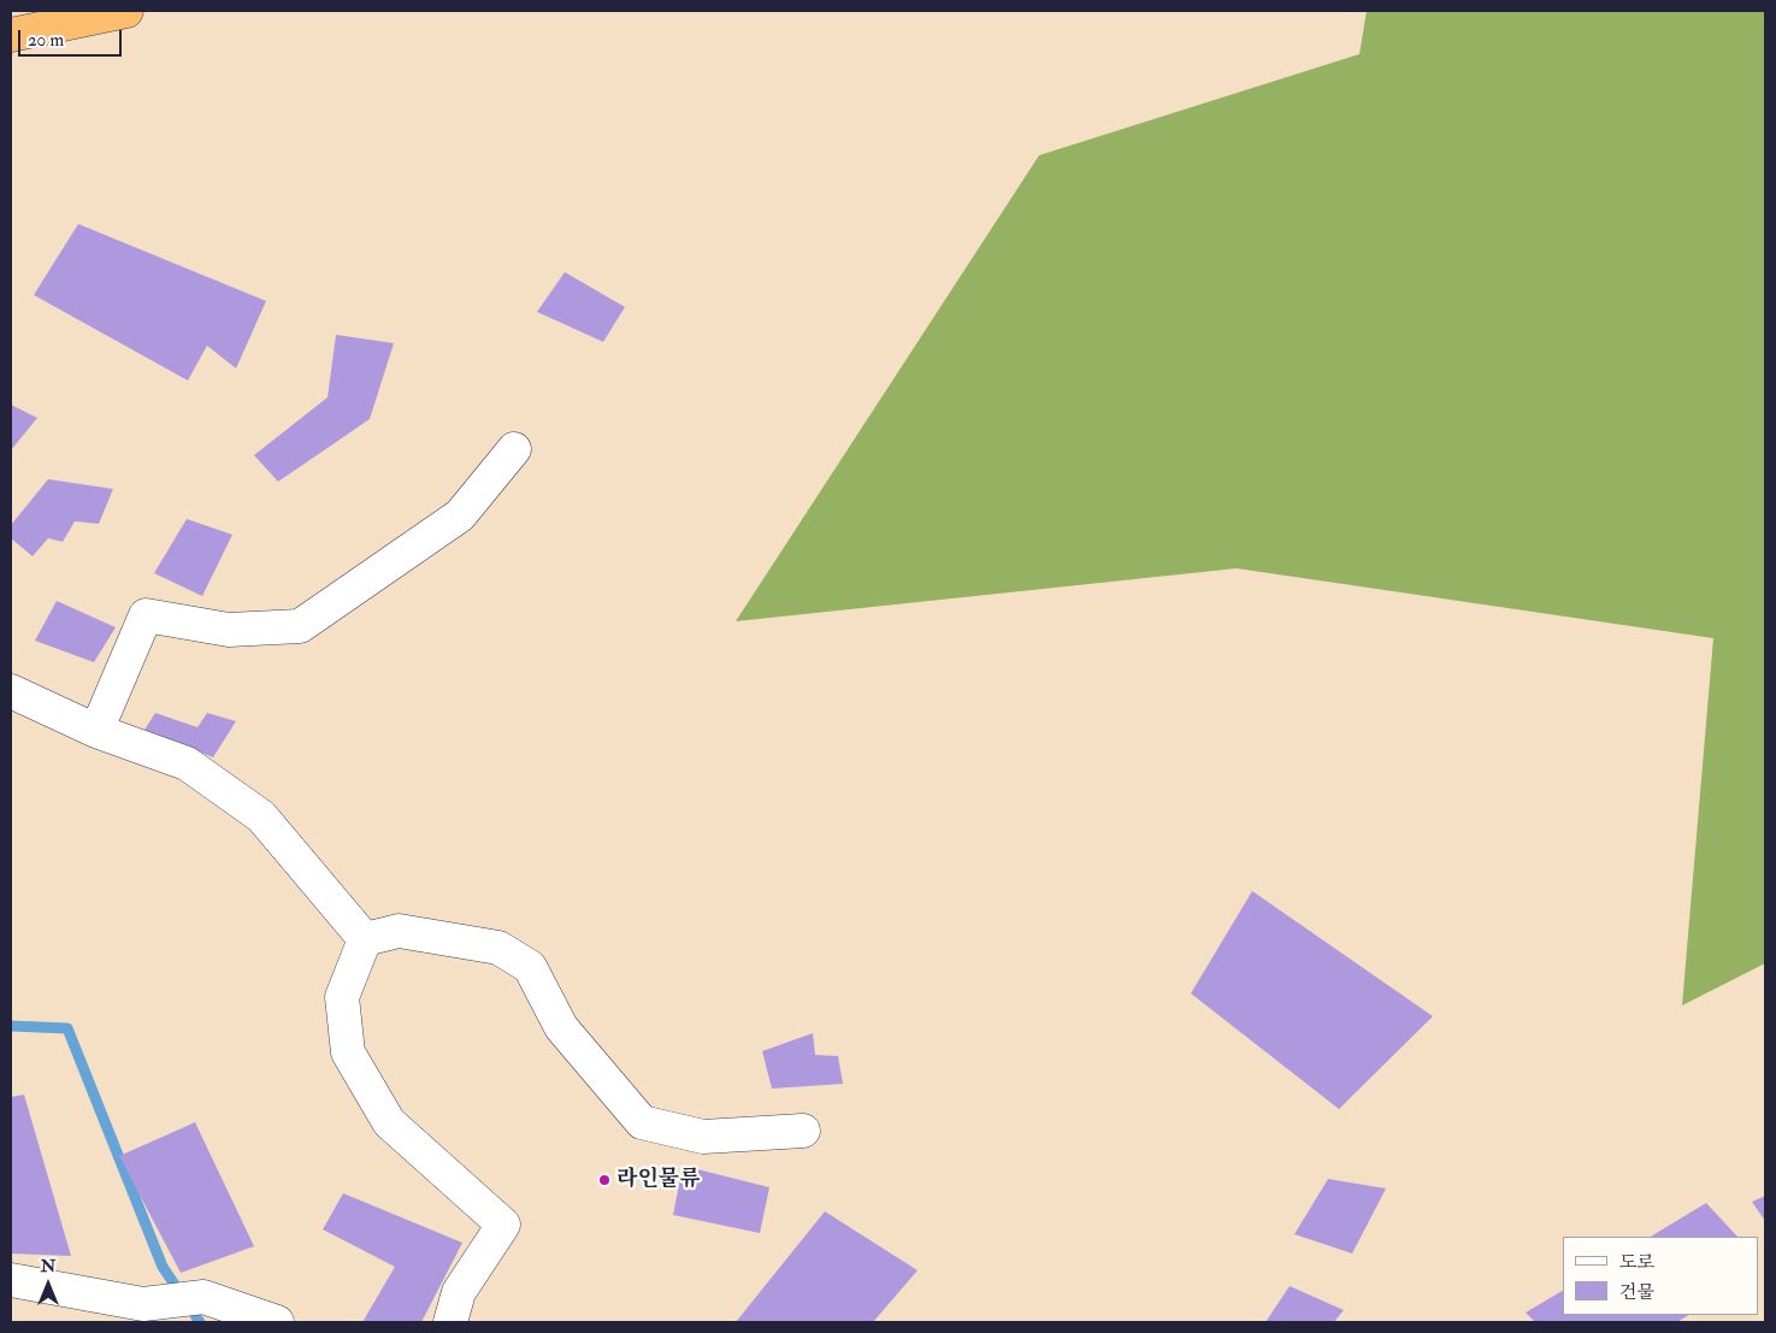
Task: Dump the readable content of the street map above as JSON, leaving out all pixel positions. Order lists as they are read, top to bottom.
{
  "places": ["라인물류"],
  "legend": ["도로", "건물"],
  "scale_bar": "20 m",
  "north": "top"
}
